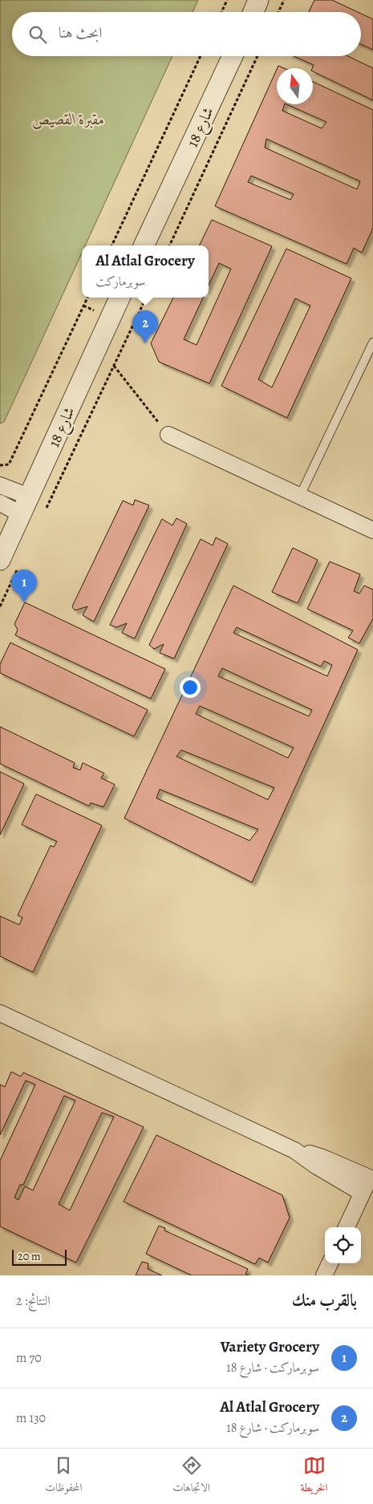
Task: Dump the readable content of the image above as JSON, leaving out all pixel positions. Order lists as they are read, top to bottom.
{
  "streets": {
    "street": ["شارع 18"]
  },
  "parks": ["مقبرة القصيص"],
  "scale_bar": "20 m",
  "north": "top",
  "page": {
    "search": "ابحث هنا",
    "popup": ["Al Atlal Grocery", "سوبرماركت"],
    "pins": ["2", "1"],
    "scale": "20 m",
    "heading": ["بالقرب منك", "النتائج: 2"],
    "list": [
      {
        "mark": "1",
        "name": "Variety Grocery",
        "note": "سوبرماركت · شارع 18",
        "value": "70 m"
      },
      {
        "mark": "2",
        "name": "Al Atlal Grocery",
        "note": "سوبرماركت · شارع 18",
        "value": "130 m"
      }
    ],
    "nav": ["الخريطة", "الاتجاهات", "المحفوظات"]
  }
}
